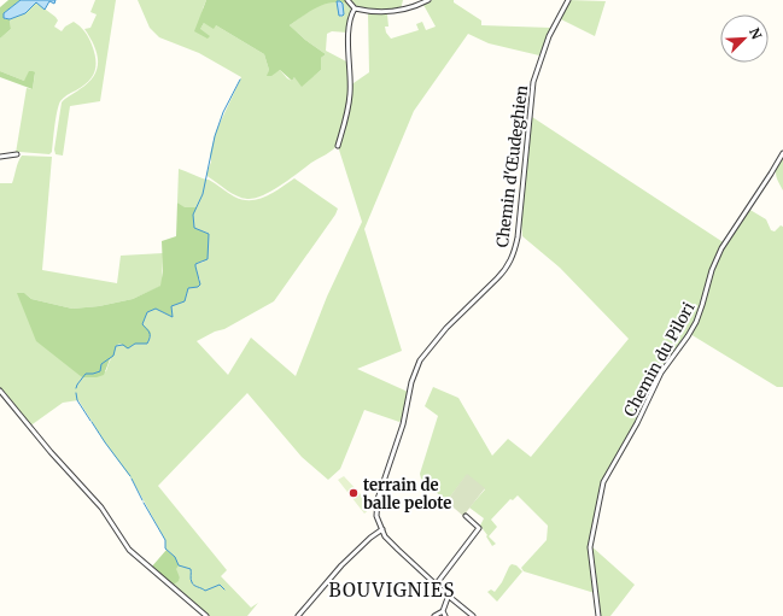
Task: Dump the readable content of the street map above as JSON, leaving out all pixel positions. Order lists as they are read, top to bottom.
{
  "streets": {
    "street": ["Chemin d'Œudeghien", "Chemin du Pilori"]
  },
  "districts": ["BOUVIGNIES"],
  "places": ["terrain de balle pelote"],
  "north": "top right"
}
